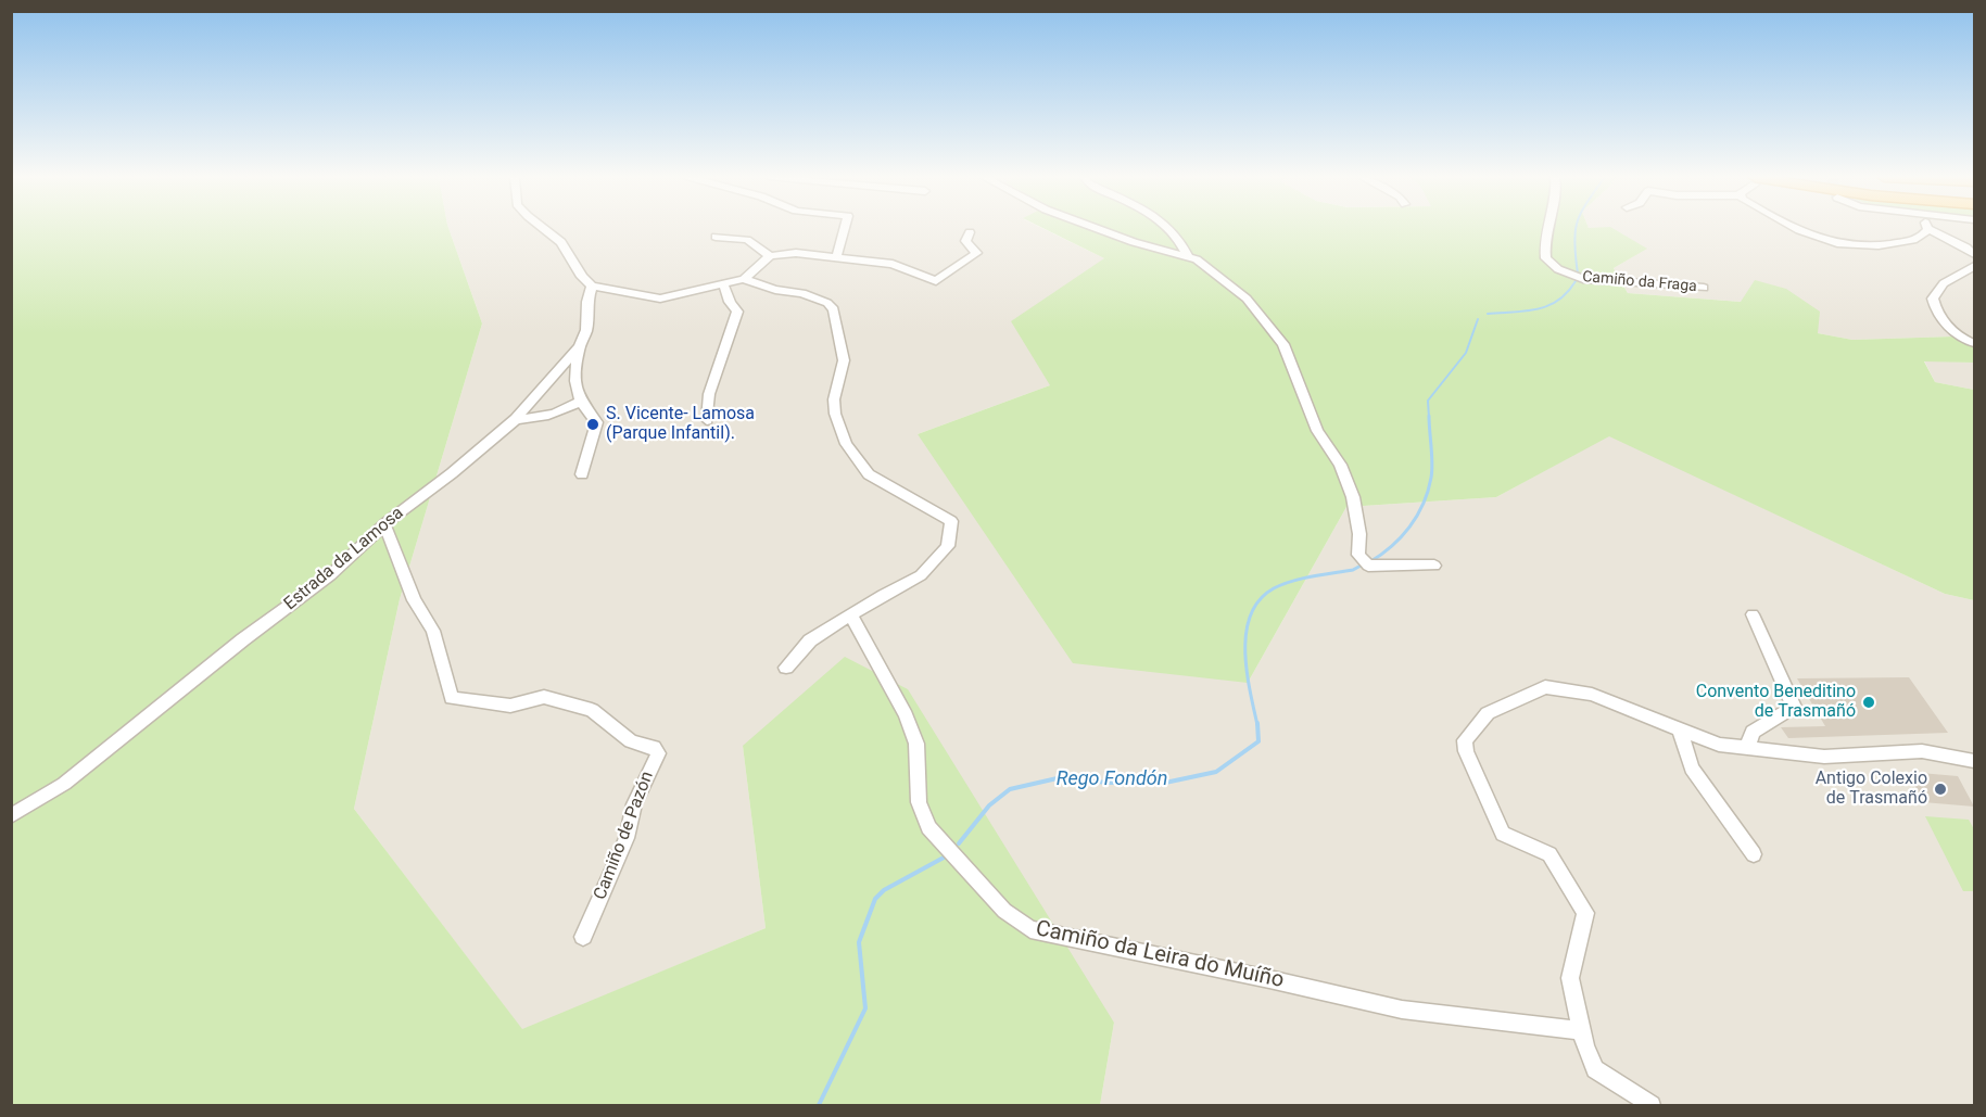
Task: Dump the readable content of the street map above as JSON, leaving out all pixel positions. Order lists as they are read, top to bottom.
{
  "streets": {
    "street": [
      "Camiño da Fraga",
      "Estrada da Lamosa",
      "Camiño de Pazón",
      "Camiño da Leira do Muíño"
    ]
  },
  "crossings": [
    ["Estrada da Lamosa", "Camiño de Pazón"]
  ],
  "water": ["Rego Fondón"],
  "places": ["S. Vicente- Lamosa (Parque Infantil).", "Convento Beneditino de Trasmañó", "Antigo Colexio de Trasmañó"]
}
